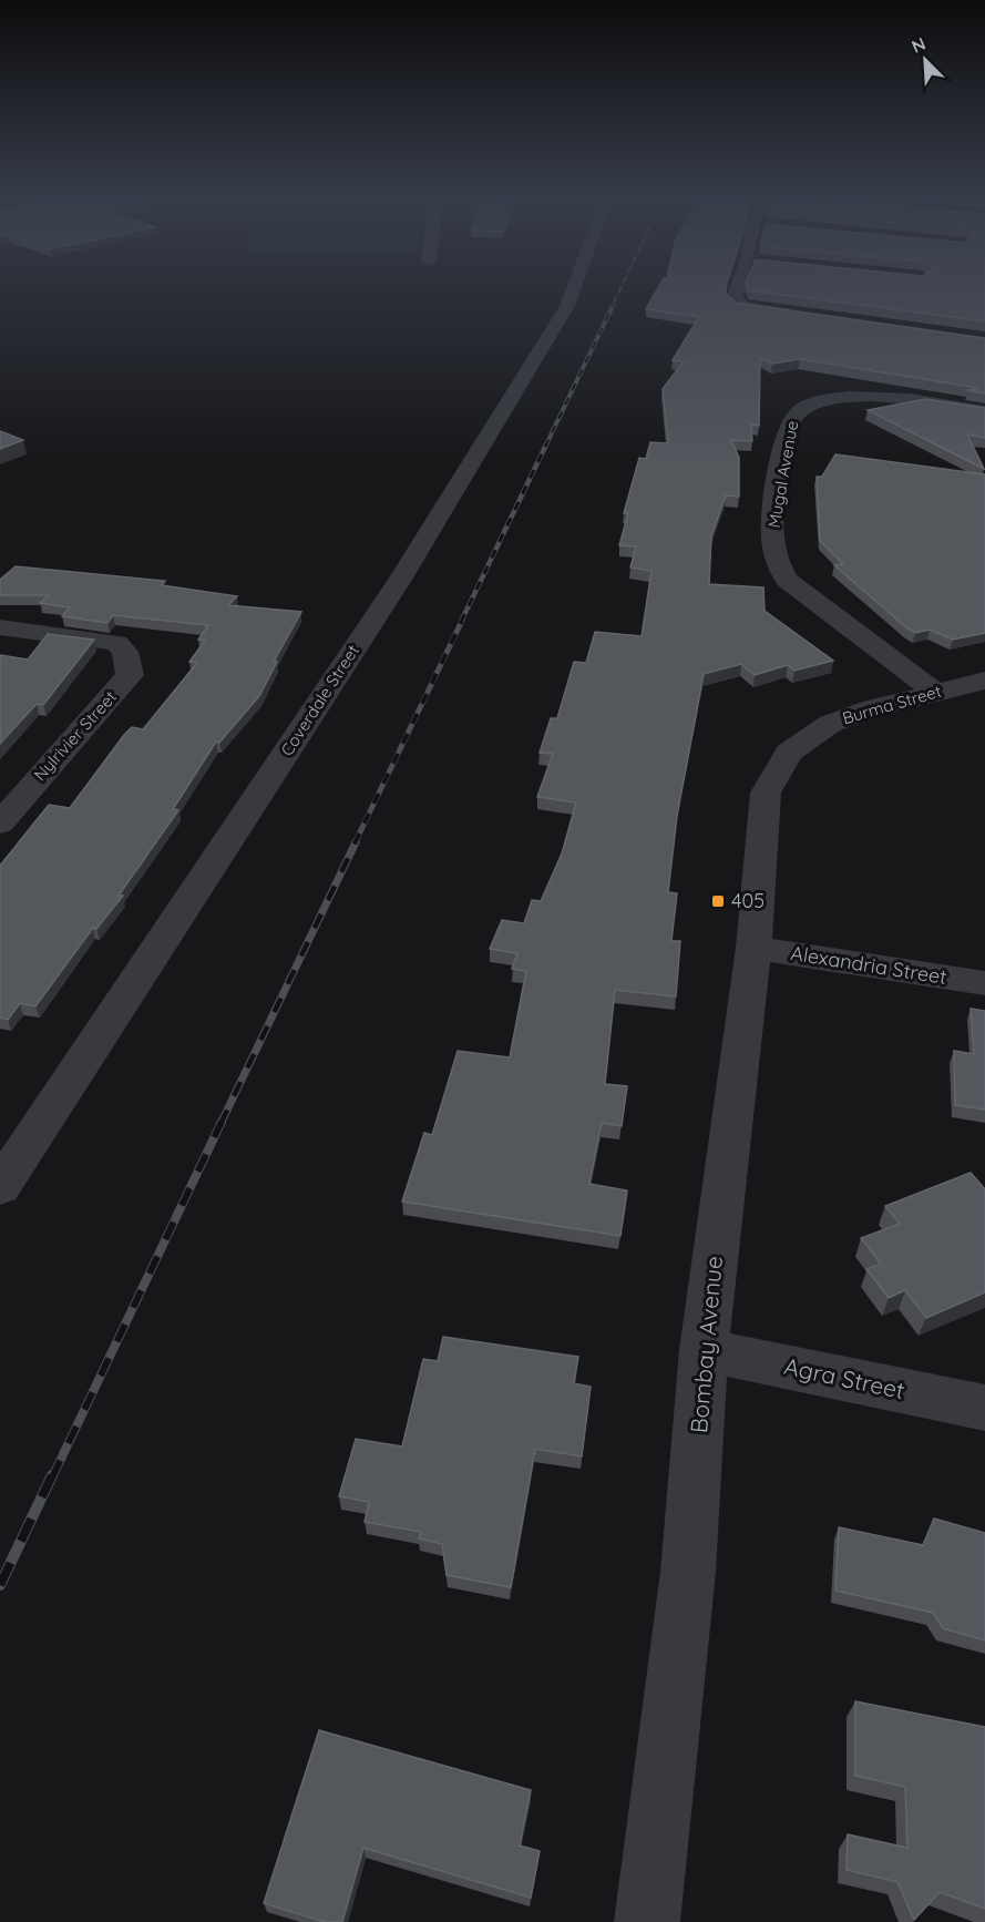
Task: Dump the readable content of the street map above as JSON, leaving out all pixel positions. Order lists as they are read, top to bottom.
{
  "streets": {
    "street": [
      "Mugal Avenue",
      "Coverdale Street",
      "Burma Street",
      "Nylrivier Street",
      "Alexandria Street",
      "Bombay Avenue",
      "Agra Street"
    ]
  },
  "crossings": [
    ["Mugal Avenue", "Burma Street"],
    ["Burma Street", "Bombay Avenue"],
    ["Alexandria Street", "Bombay Avenue"],
    ["Bombay Avenue", "Agra Street"]
  ],
  "places": {
    "transit": ["405"]
  },
  "north": "top left"
}
